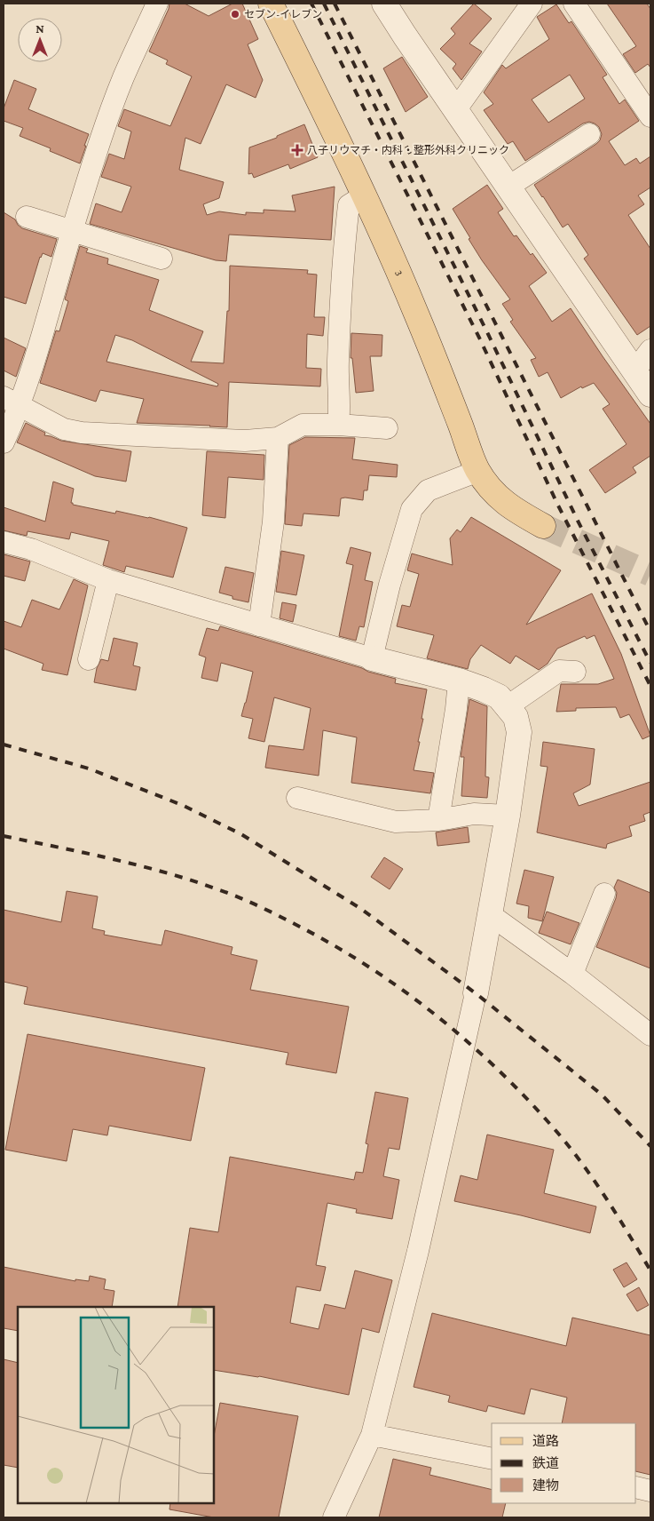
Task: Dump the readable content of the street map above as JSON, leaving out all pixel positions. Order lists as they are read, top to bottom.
{
  "streets": {
    "main road": ["3"]
  },
  "places": {
    "other": ["セブン-イレブン"],
    "health": ["八子リウマチ・内科・整形外科クリニック"]
  },
  "legend": ["道路", "鉄道", "建物"],
  "north": "top"
}
